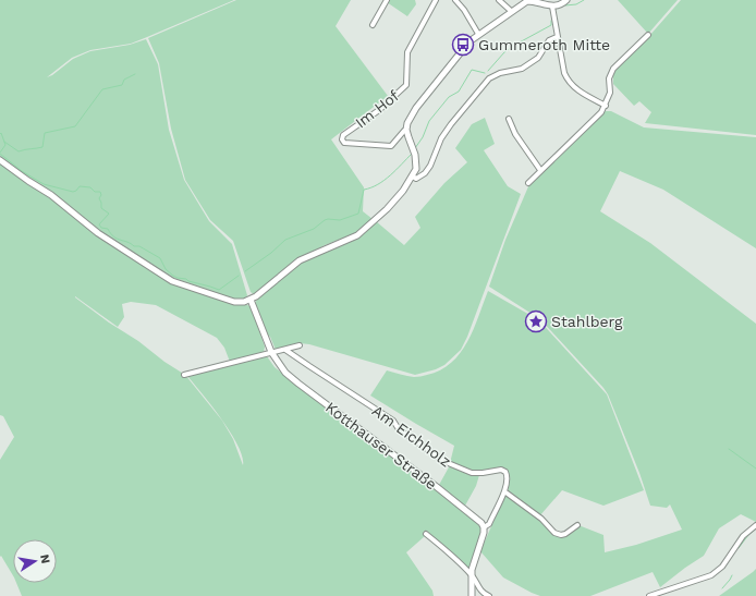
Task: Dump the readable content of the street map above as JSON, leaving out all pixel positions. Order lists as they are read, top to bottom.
{
  "streets": {
    "street": ["Im Hof", "Am Eichholz", "Kotthauser Straße"]
  },
  "crossings": [
    ["Am Eichholz", "Kotthauser Straße"]
  ],
  "places": {
    "bus stop": ["Gummeroth Mitte"],
    "place": ["Stahlberg"]
  },
  "north": "right"
}
